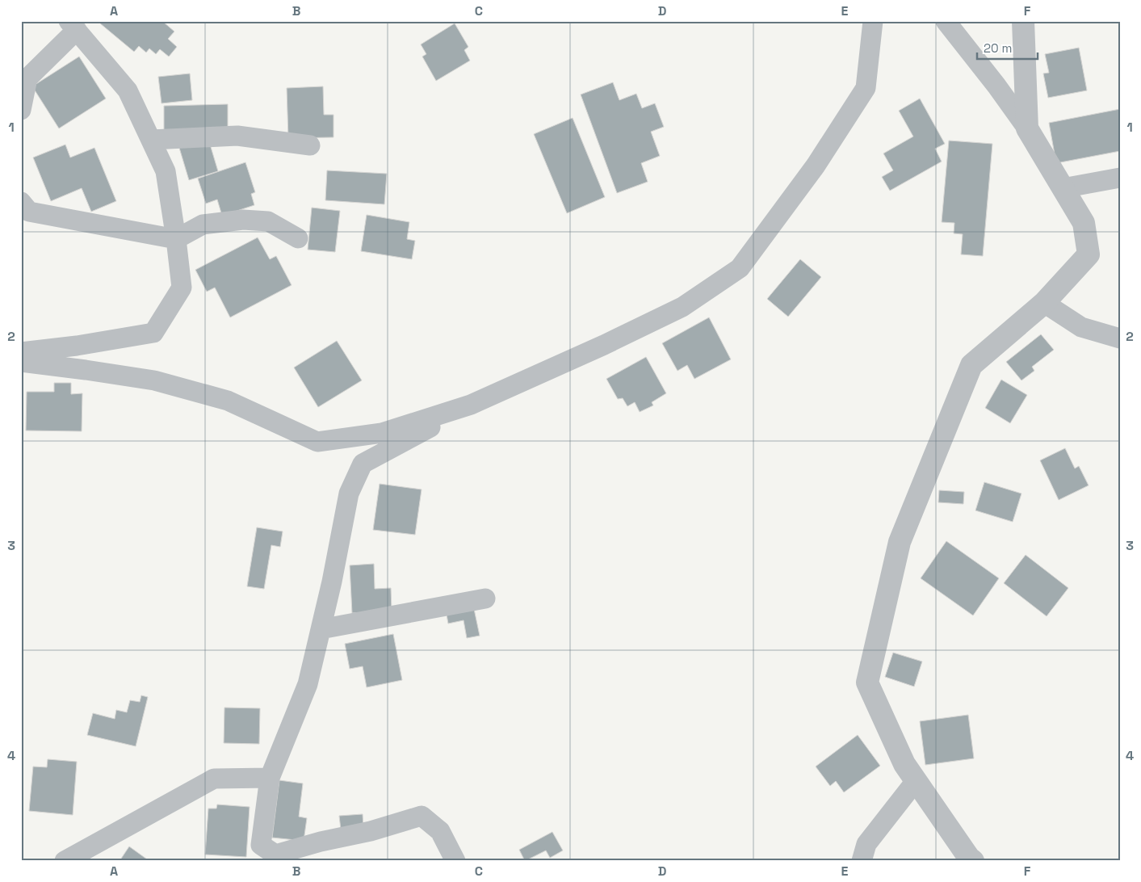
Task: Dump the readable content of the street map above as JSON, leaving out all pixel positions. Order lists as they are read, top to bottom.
{
  "scale_bar": "20 m",
  "grid": {
    "columns": [
      "A",
      "B",
      "C",
      "D",
      "E",
      "F"
    ],
    "rows": [
      "1",
      "2",
      "3",
      "4"
    ]
  }
}
